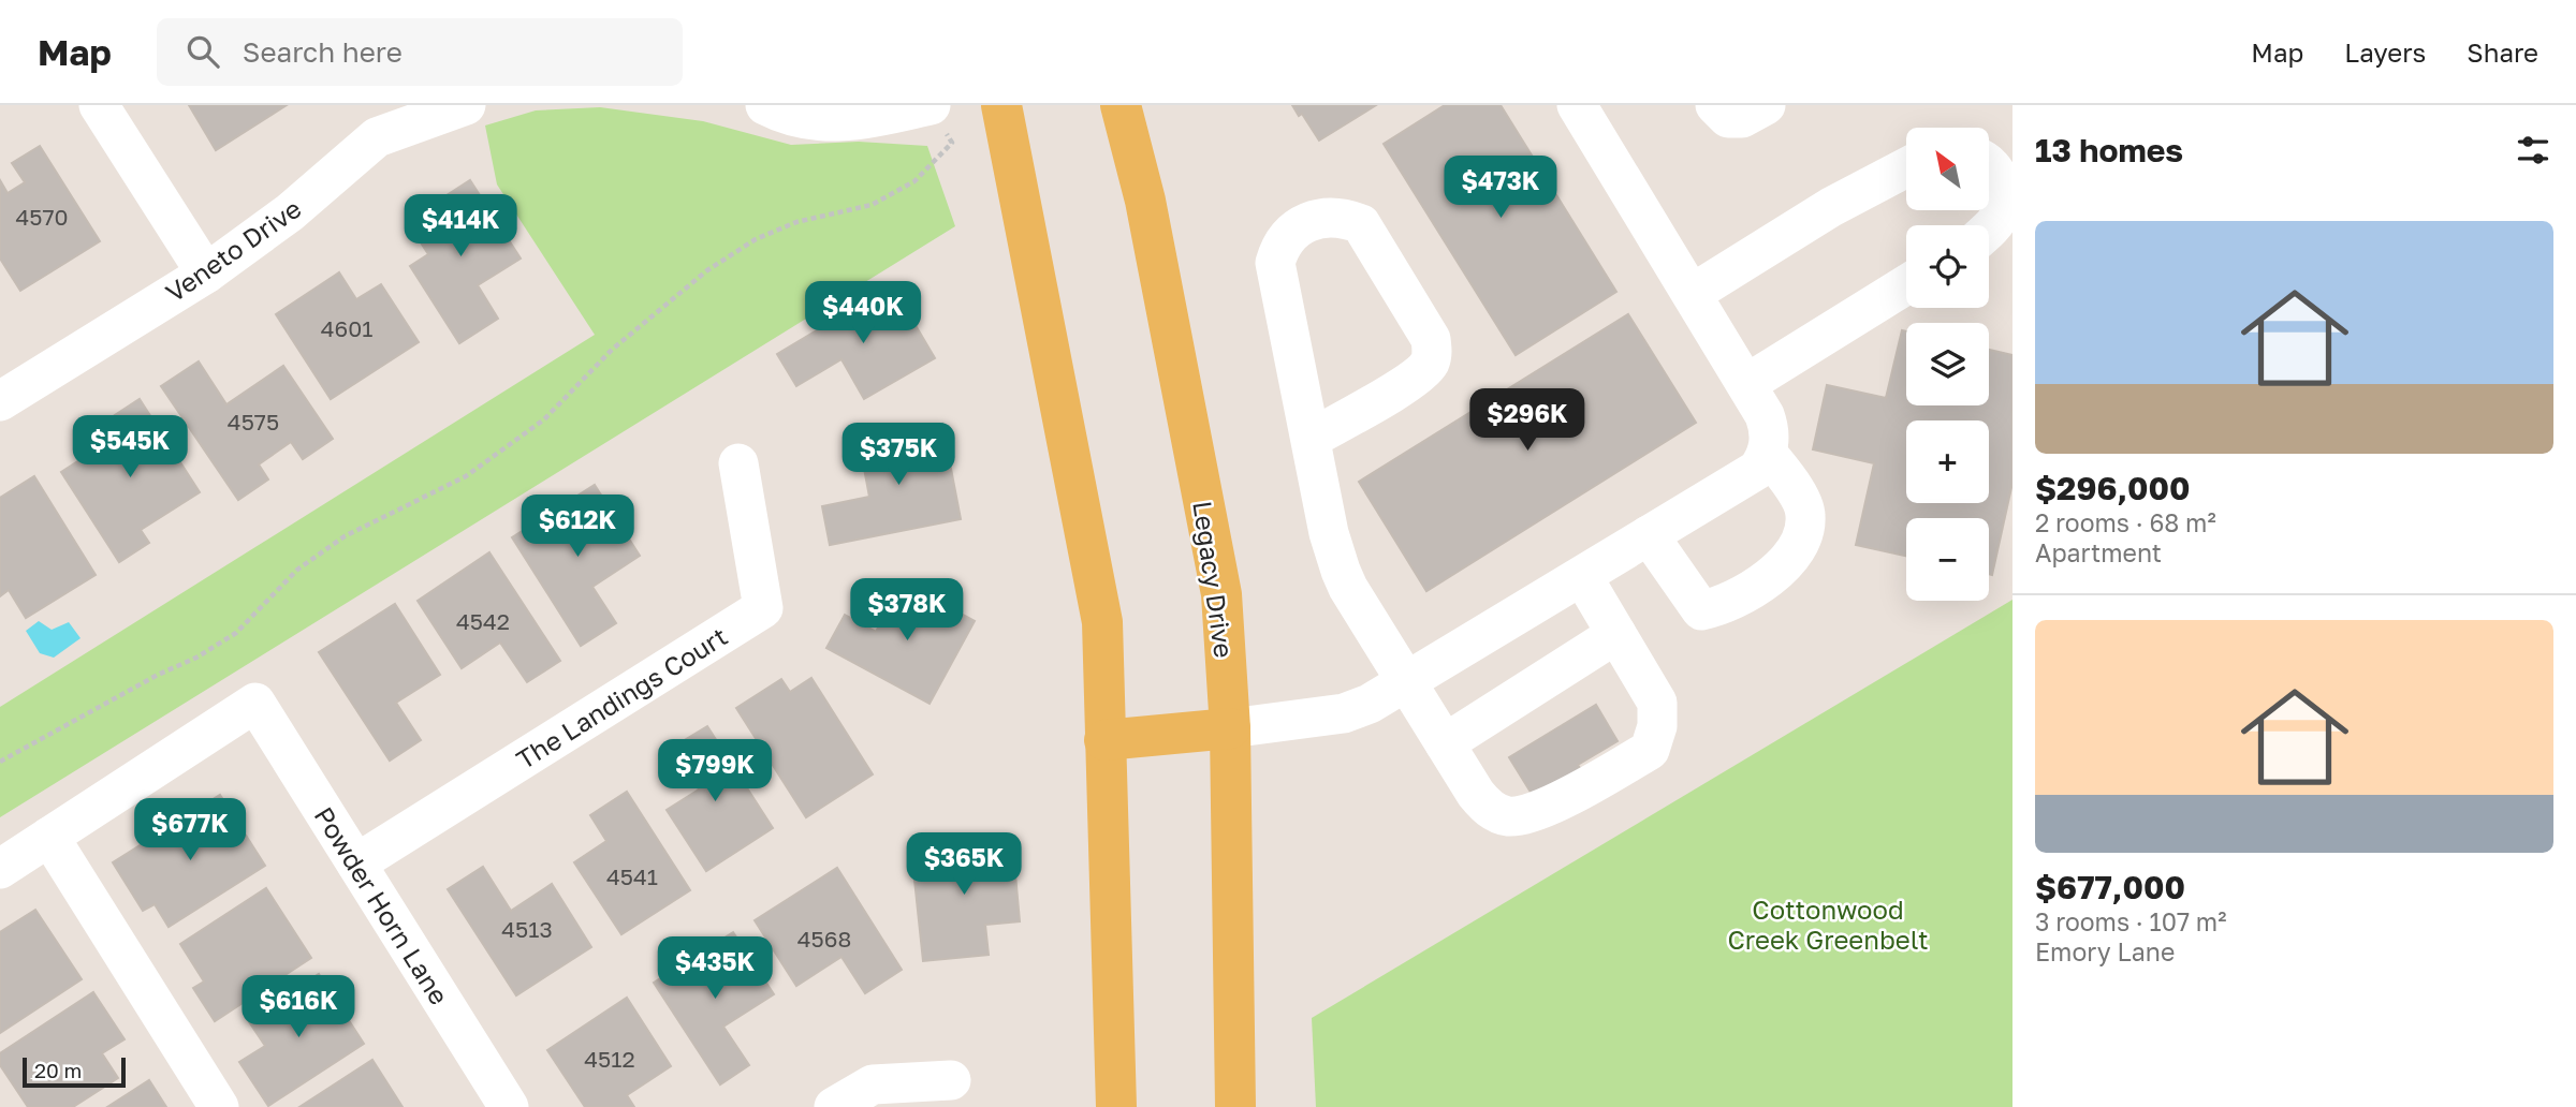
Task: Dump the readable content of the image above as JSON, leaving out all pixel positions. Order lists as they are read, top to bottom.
{
  "streets": {
    "main road": ["Legacy Drive"],
    "street": ["Veneto Drive", "The Landings Court", "Powder Horn Lane"]
  },
  "crossings": [
    ["The Landings Court", "Powder Horn Lane"]
  ],
  "parks": ["Cottonwood Creek Greenbelt"],
  "house_numbers": [
    "4570",
    "4601",
    "4575",
    "4542",
    "4541",
    "4513",
    "4568",
    "4512"
  ],
  "scale_bar": "20 m",
  "north": "top left",
  "page": {
    "header": "Map",
    "search": "Search here",
    "nav": ["Map", "Layers", "Share"],
    "heading": "13 homes",
    "map_buttons": ["+", "−"],
    "price": [
      "$473K",
      "$414K",
      "$440K",
      "$296K",
      "$545K",
      "$375K",
      "$612K",
      "$378K",
      "$799K",
      "$677K",
      "$365K",
      "$435K",
      "$616K"
    ],
    "list": [
      {
        "name": "$296,000",
        "note": "2 rooms · 68 m² · Apartment"
      },
      {
        "name": "$677,000",
        "note": "3 rooms · 107 m² · Emory Lane"
      }
    ],
    "scale": "20 m"
  }
}
